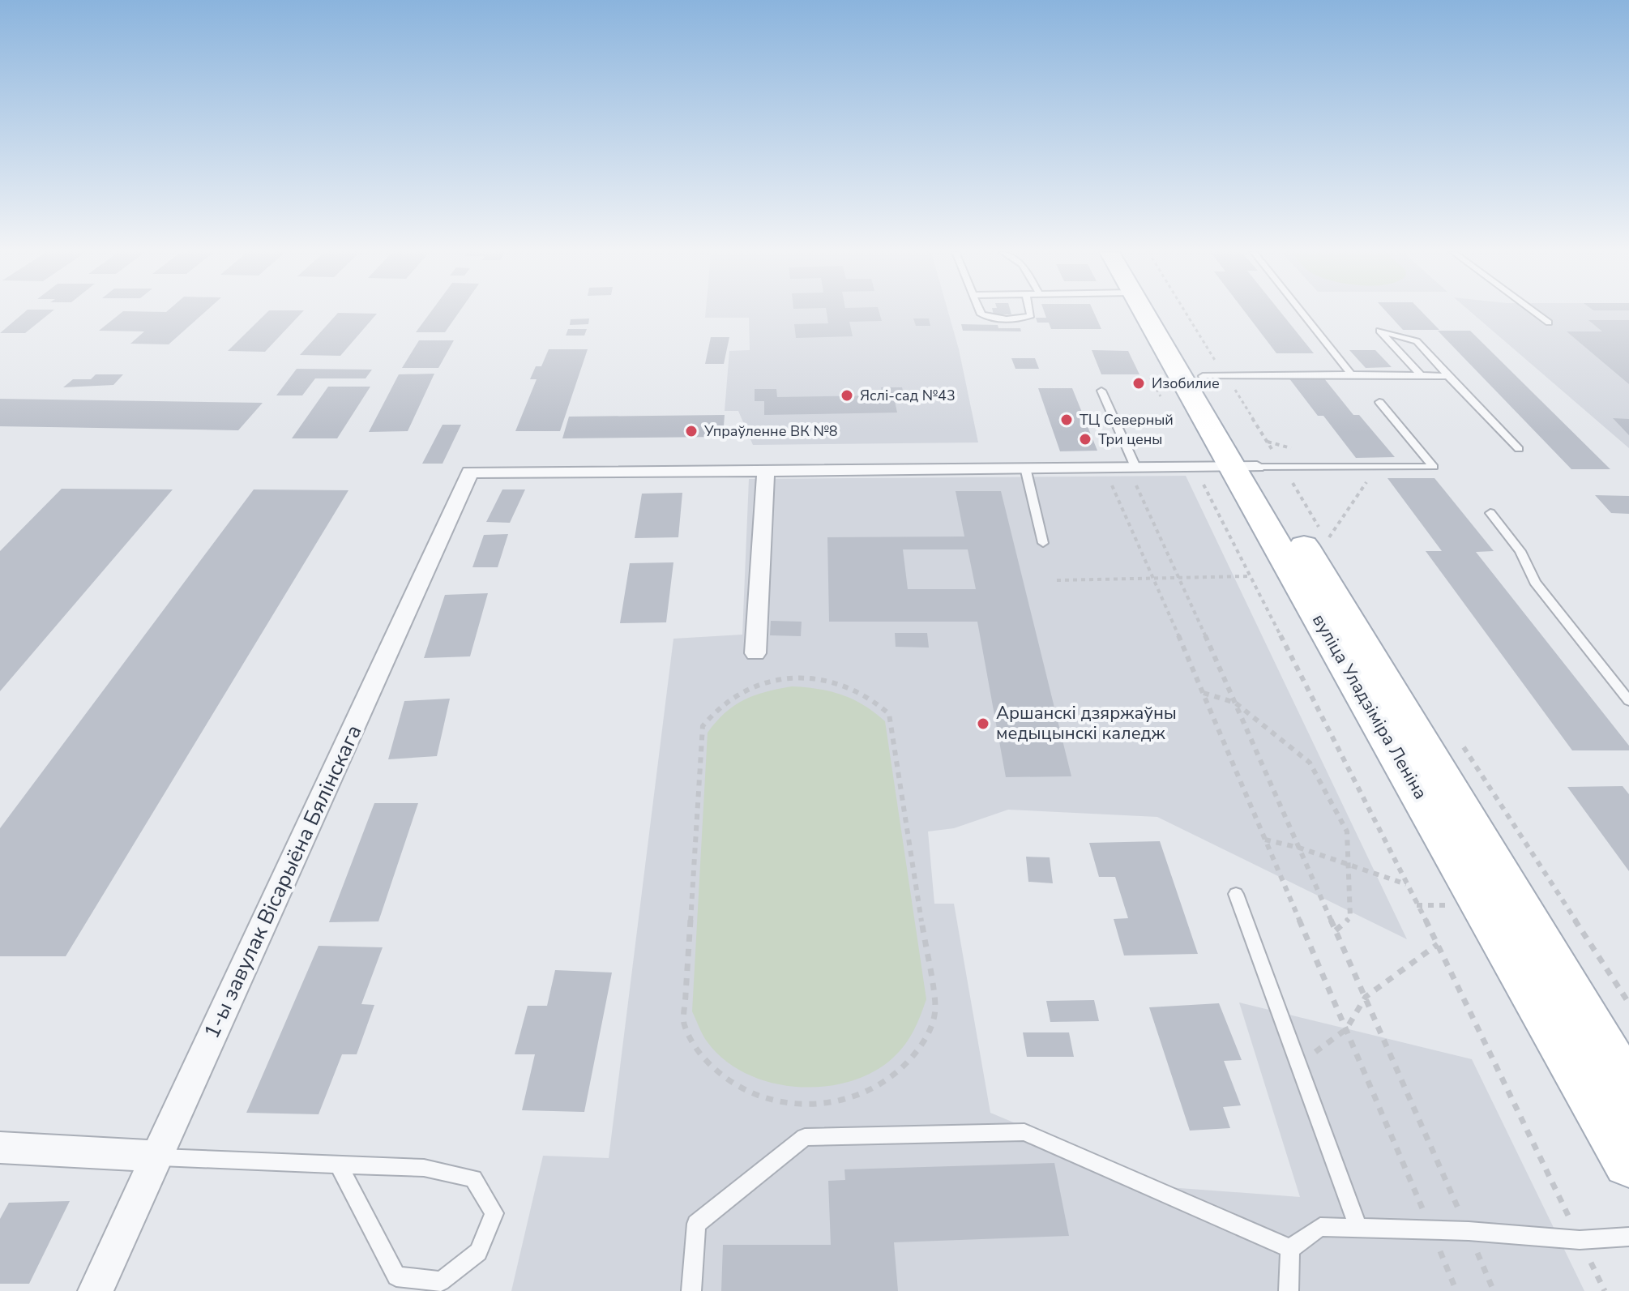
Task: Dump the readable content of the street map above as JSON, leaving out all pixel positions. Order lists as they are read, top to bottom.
{
  "streets": {
    "main road": ["вуліца Уладзіміра Леніна"],
    "street": ["1-ы завулак Вісарыёна Бялінскага"]
  },
  "places": [
    "Изобилие",
    "Яслі-сад №43",
    "ТЦ Северный",
    "Упраўленне ВК №8",
    "Три цены",
    "Аршанскі дзяржаўны медыцынскі каледж"
  ]
}
